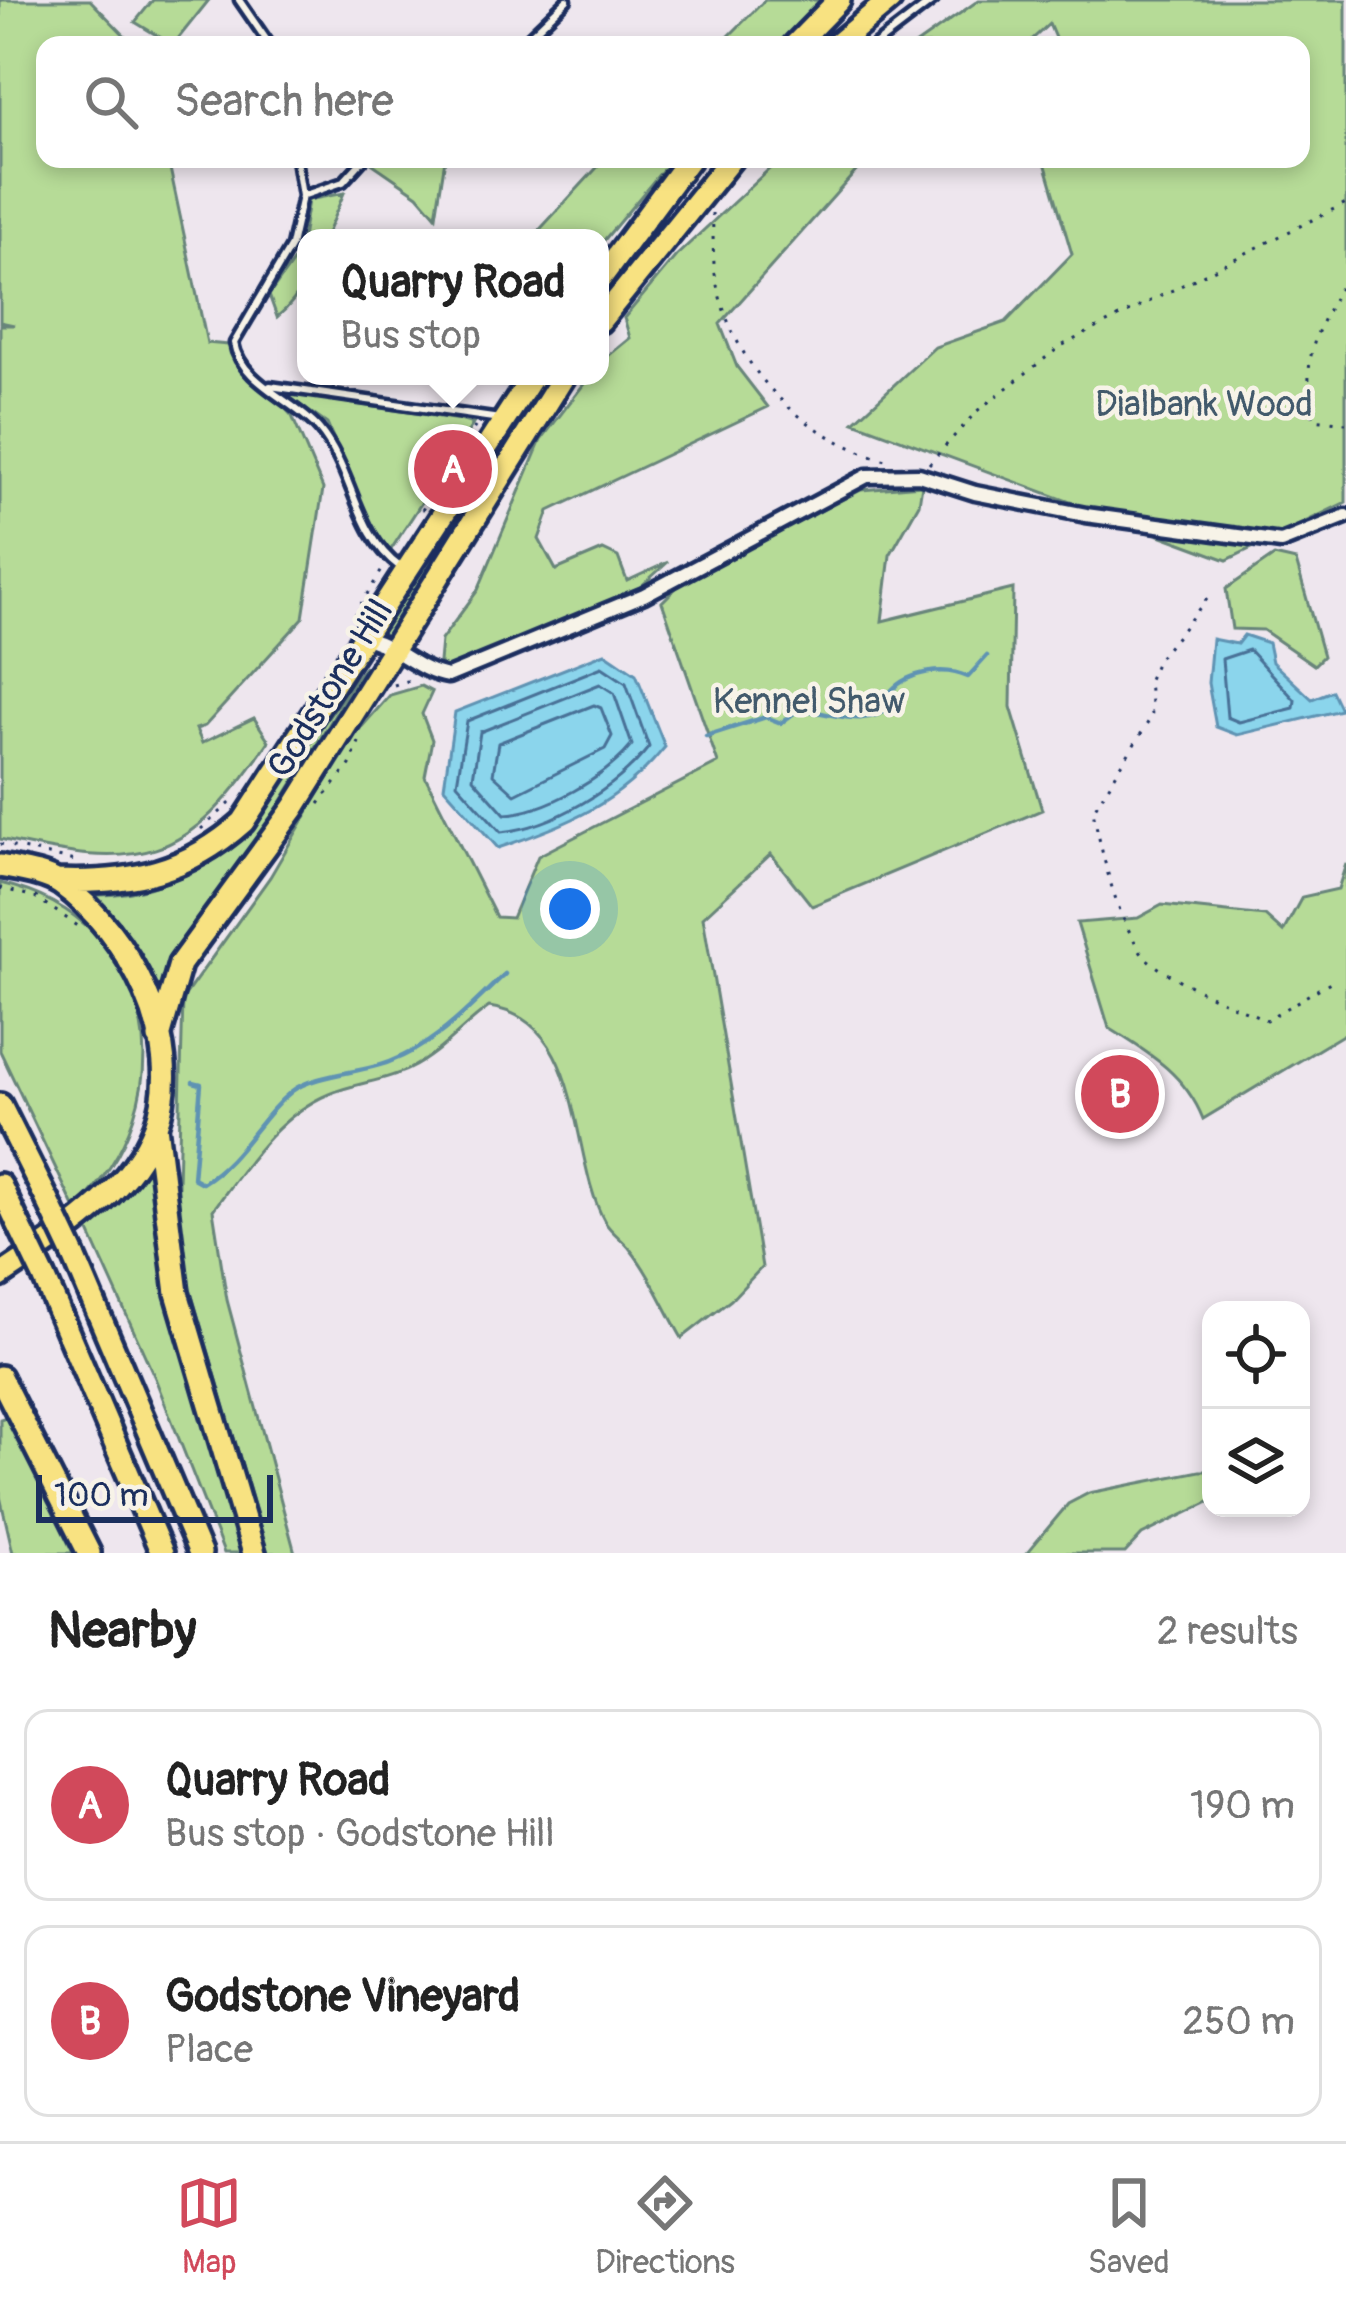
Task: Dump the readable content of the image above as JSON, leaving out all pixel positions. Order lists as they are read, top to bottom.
{
  "streets": {
    "highway": ["Godstone Hill"]
  },
  "parks": ["Dialbank Wood", "Kennel Shaw"],
  "scale_bar": "100 m",
  "page": {
    "search": "Search here",
    "popup": ["Quarry Road", "Bus stop"],
    "pins": ["A", "B"],
    "scale": "100 m",
    "heading": ["Nearby", "2 results"],
    "list": [
      {
        "mark": "A",
        "name": "Quarry Road",
        "note": "Bus stop · Godstone Hill",
        "value": "190 m"
      },
      {
        "mark": "B",
        "name": "Godstone Vineyard",
        "note": "Place",
        "value": "250 m"
      }
    ],
    "nav": ["Map", "Directions", "Saved"]
  }
}
